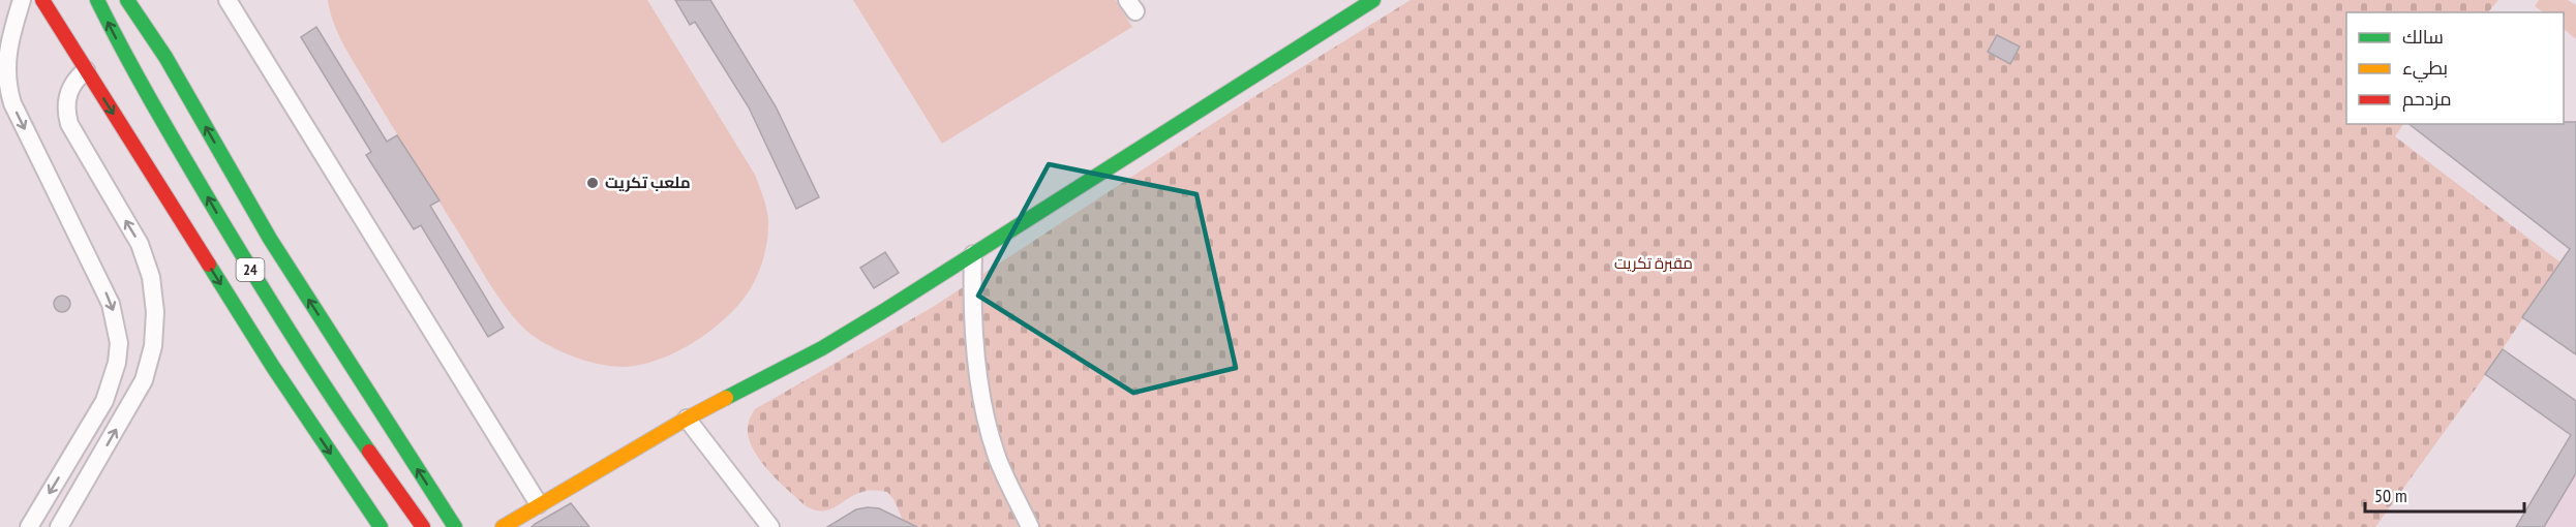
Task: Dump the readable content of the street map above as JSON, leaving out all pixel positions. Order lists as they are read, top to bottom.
{
  "streets": {
    "main road": ["24"]
  },
  "parks": ["مقبرة تكريت"],
  "places": ["ملعب تكريت"],
  "legend": ["سالك", "بطيء", "مزدحم"],
  "scale_bar": "50 m"
}
